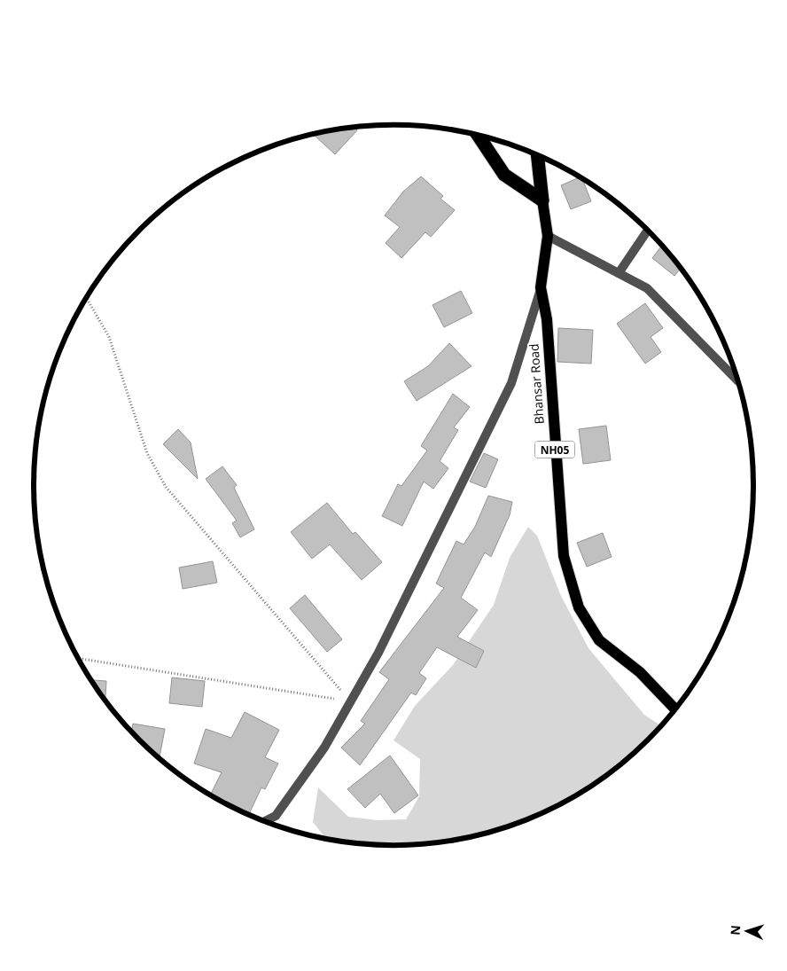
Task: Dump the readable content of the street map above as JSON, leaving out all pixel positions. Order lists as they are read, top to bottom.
{
  "streets": {
    "highway": ["NH05"],
    "main road": ["Bhansar Road"]
  },
  "crossings": [
    ["Bhansar Road", "NH05"]
  ],
  "north": "left"
}
